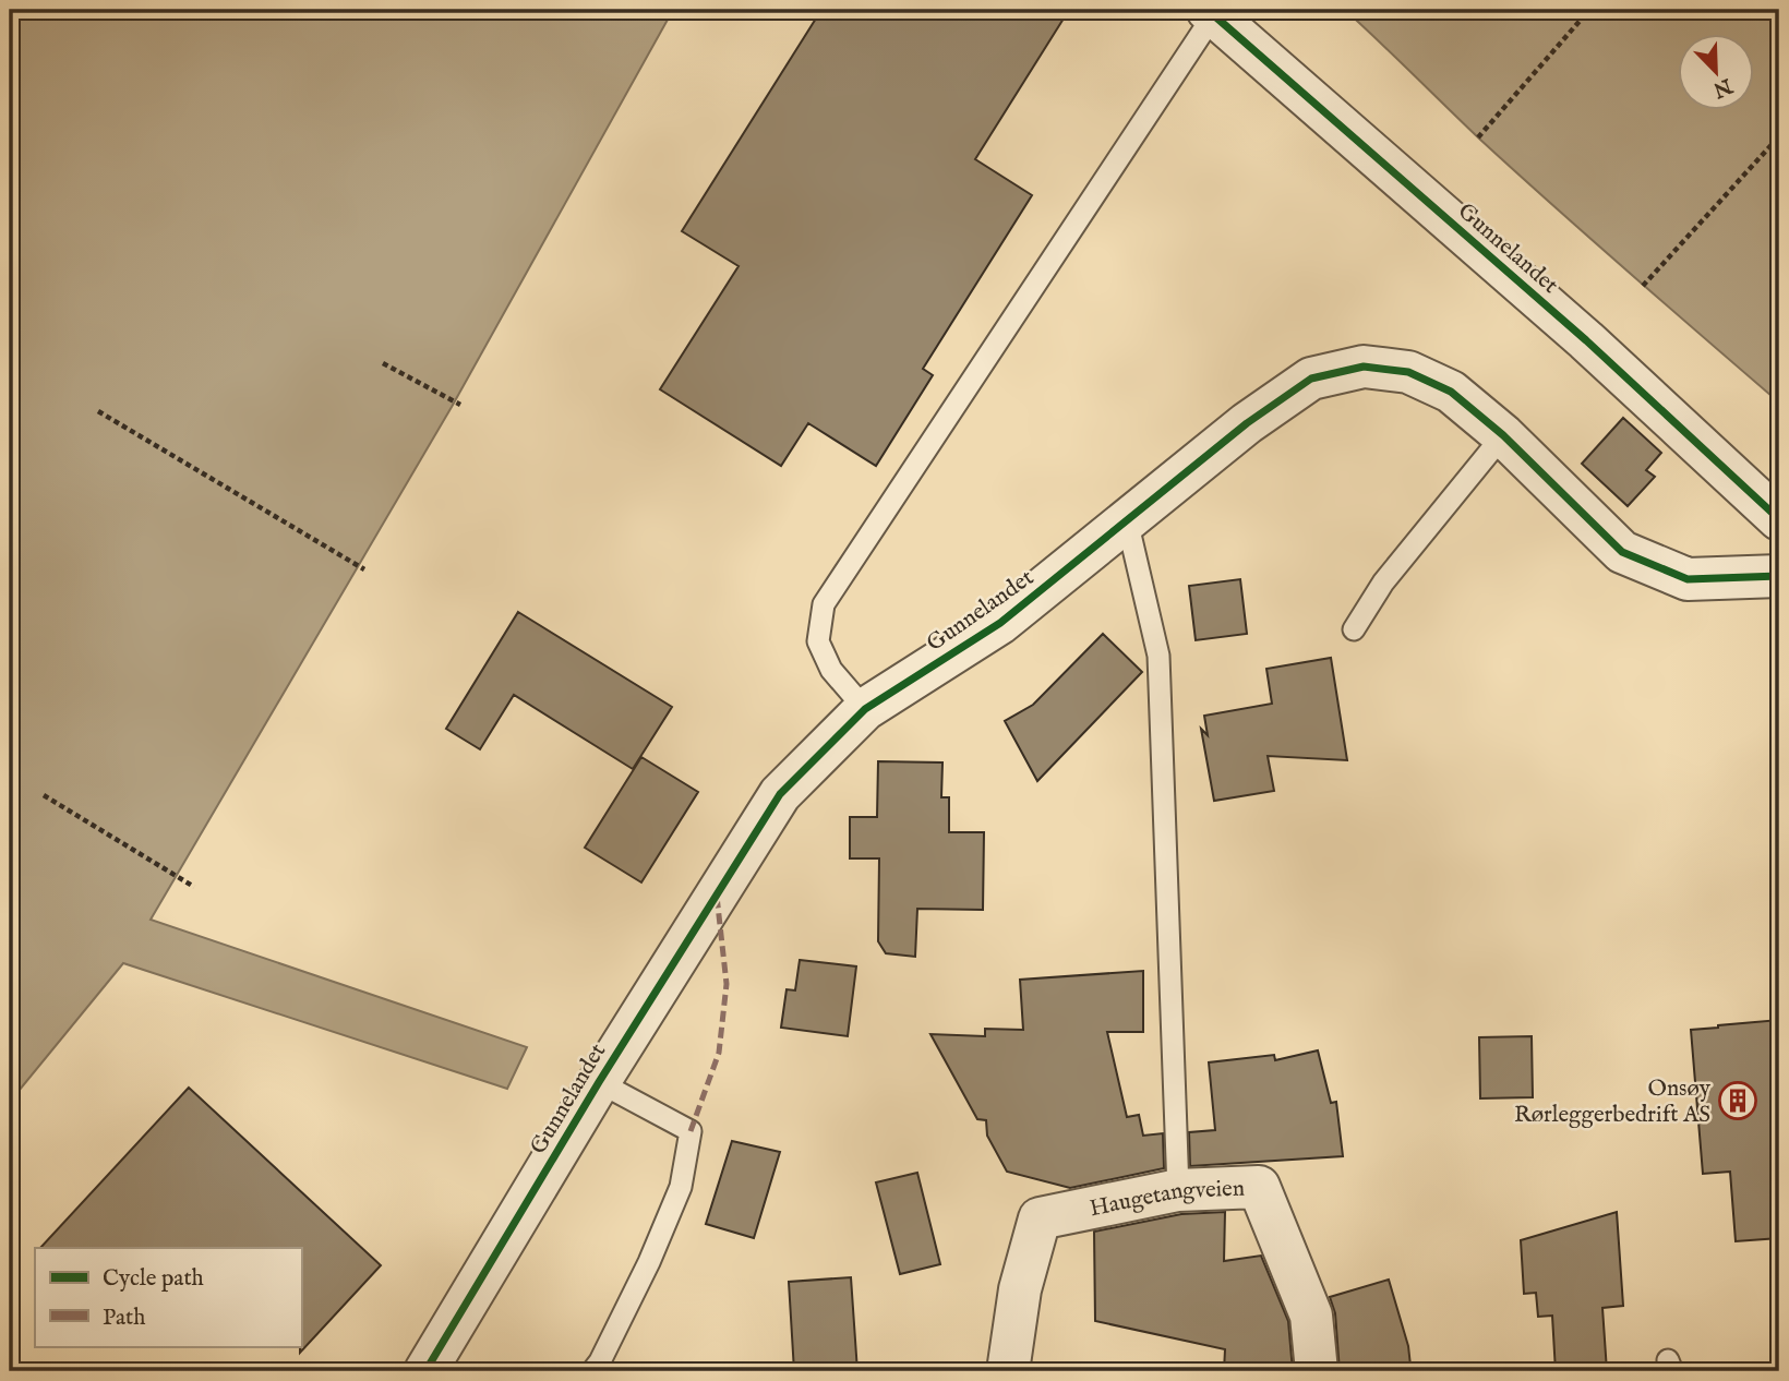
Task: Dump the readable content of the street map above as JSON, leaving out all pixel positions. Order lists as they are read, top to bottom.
{
  "streets": {
    "street": ["Gunnelandet", "Haugetangveien"]
  },
  "places": {
    "building": ["Onsøy Rørleggerbedrift AS"]
  },
  "legend": ["Cycle path", "Path"],
  "north": "bottom right"
}
